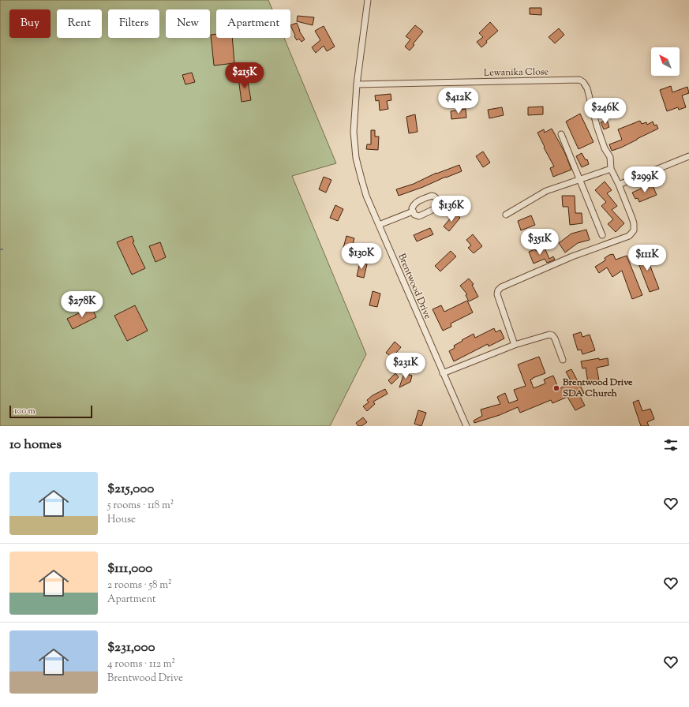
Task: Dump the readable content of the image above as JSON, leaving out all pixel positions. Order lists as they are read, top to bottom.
{
  "streets": {
    "street": ["Lewanika Close", "Brentwood Drive"]
  },
  "crossings": [
    ["Lewanika Close", "Brentwood Drive"]
  ],
  "places": ["Brentwood Drive SDA Church"],
  "scale_bar": "100 m",
  "north": "top left",
  "page": {
    "chip": [
      "Buy",
      "Rent",
      "Filters",
      "New",
      "Apartment"
    ],
    "price": [
      "$215K",
      "$412K",
      "$246K",
      "$299K",
      "$136K",
      "$351K",
      "$130K",
      "$111K",
      "$278K",
      "$231K"
    ],
    "scale": "100 m",
    "heading": "10 homes",
    "list": [
      {
        "name": "$215,000",
        "note": "5 rooms · 118 m² · House"
      },
      {
        "name": "$111,000",
        "note": "2 rooms · 58 m² · Apartment"
      },
      {
        "name": "$231,000",
        "note": "4 rooms · 112 m² · Brentwood Drive"
      }
    ]
  }
}
